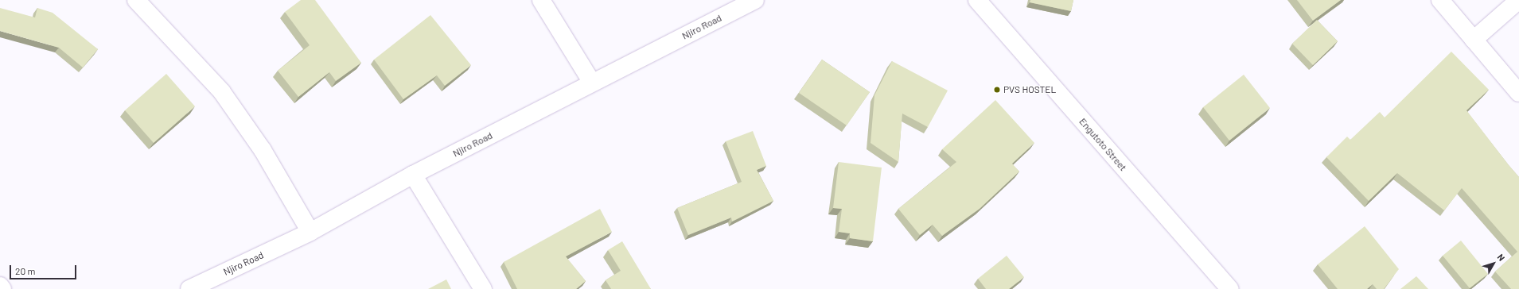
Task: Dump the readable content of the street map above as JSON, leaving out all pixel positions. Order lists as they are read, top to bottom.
{
  "streets": {
    "street": ["Njiro Road", "Engutoto Street"]
  },
  "places": ["PVS HOSTEL"],
  "scale_bar": "20 m",
  "north": "top right"
}
